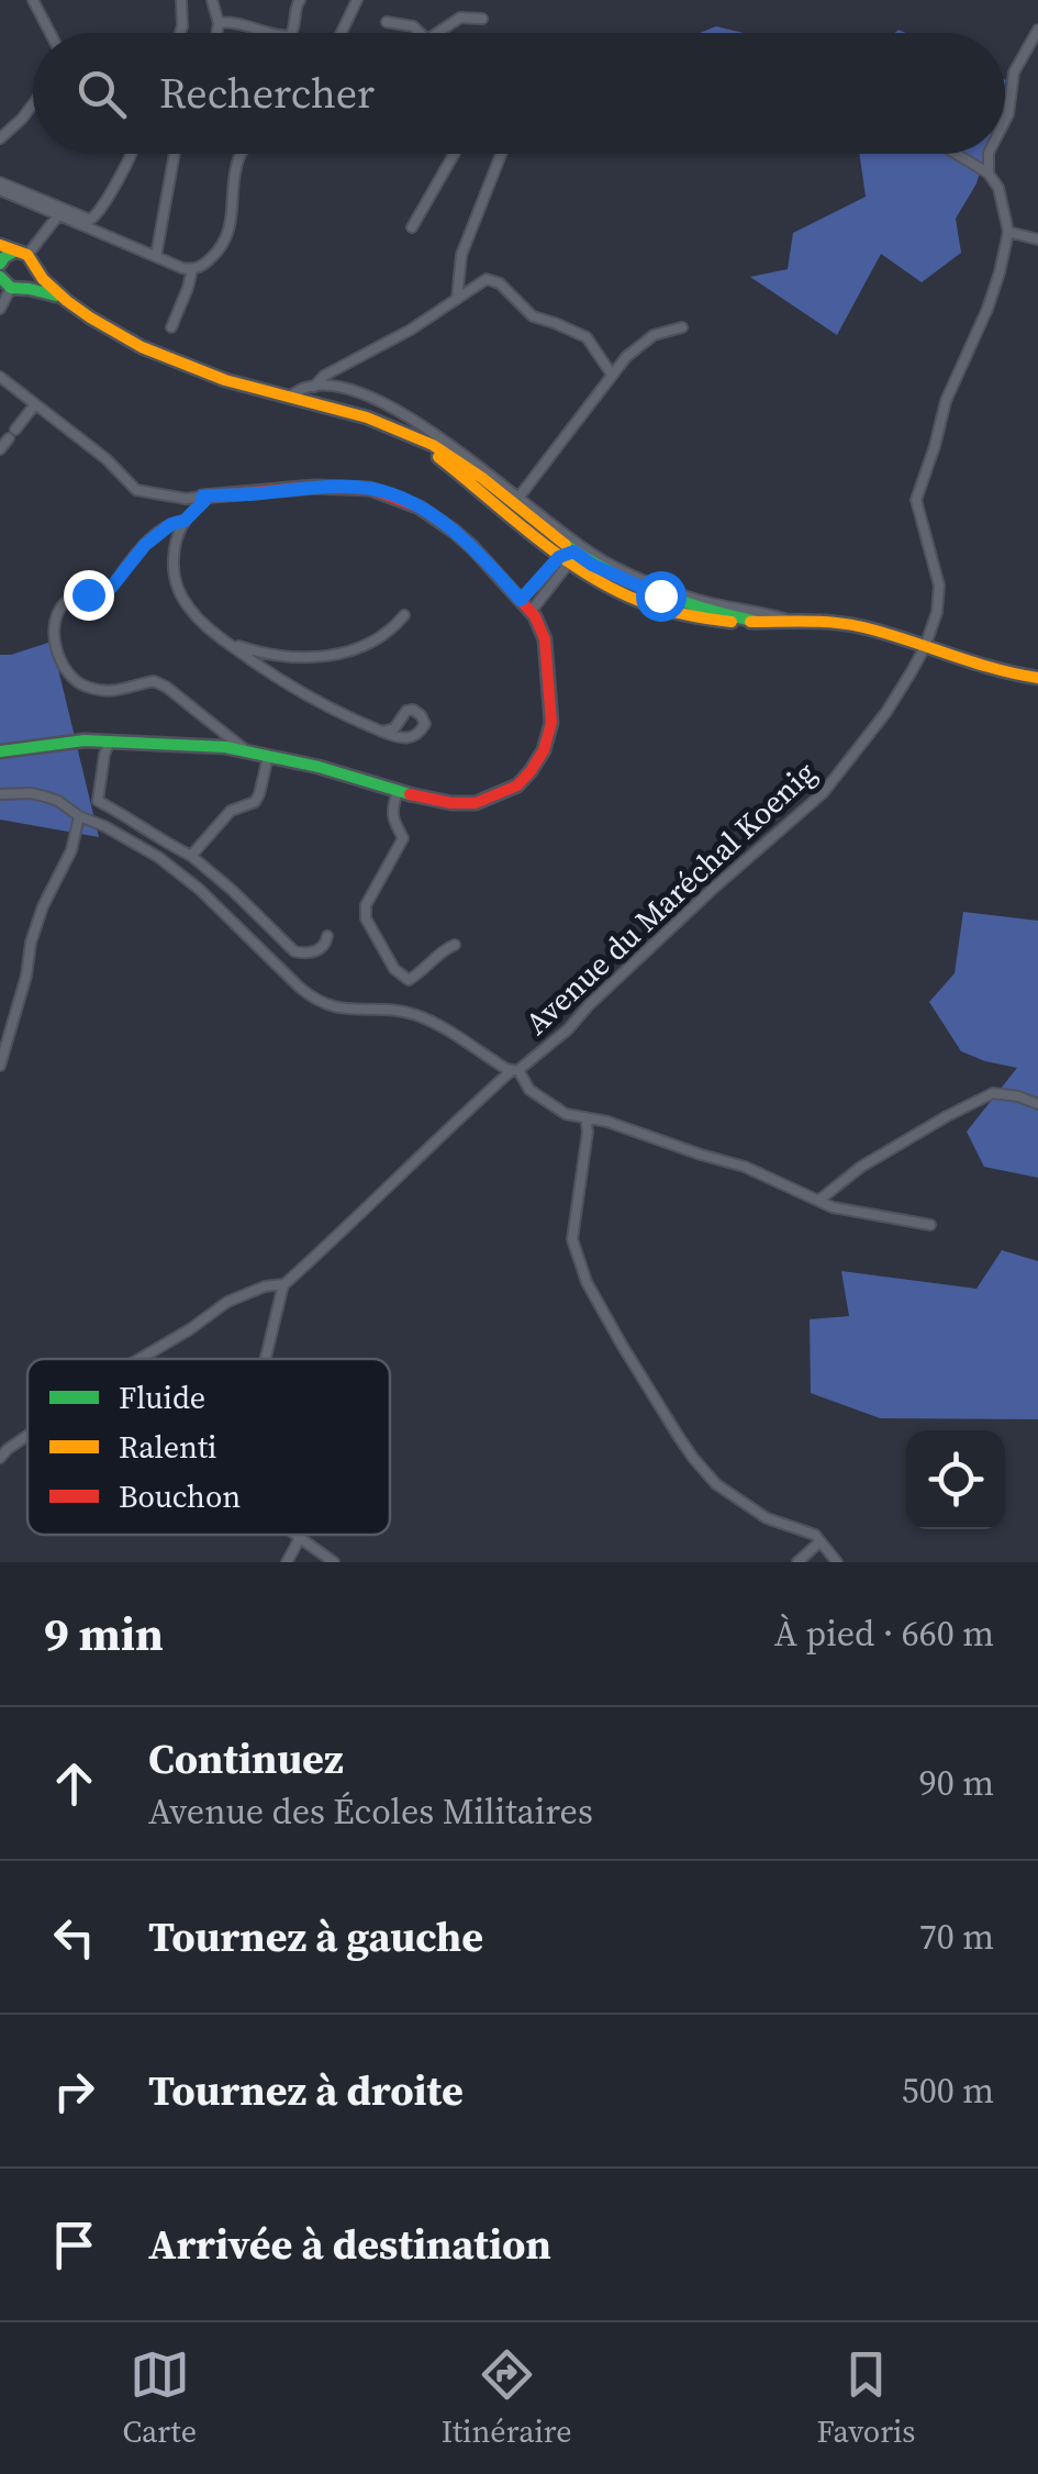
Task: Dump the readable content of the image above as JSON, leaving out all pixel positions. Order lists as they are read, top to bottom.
{
  "streets": {
    "street": ["Avenue du Maréchal Koenig"]
  },
  "legend": ["Fluide", "Ralenti", "Bouchon"],
  "page": {
    "search": "Rechercher",
    "heading": ["9 min", "À pied · 660 m"],
    "list": [
      ["Continuez", "Avenue des Écoles Militaires", "90 m"],
      ["Tournez à gauche", "70 m"],
      ["Tournez à droite", "500 m"],
      "Arrivée à destination"
    ],
    "nav": ["Carte", "Itinéraire", "Favoris"]
  }
}
